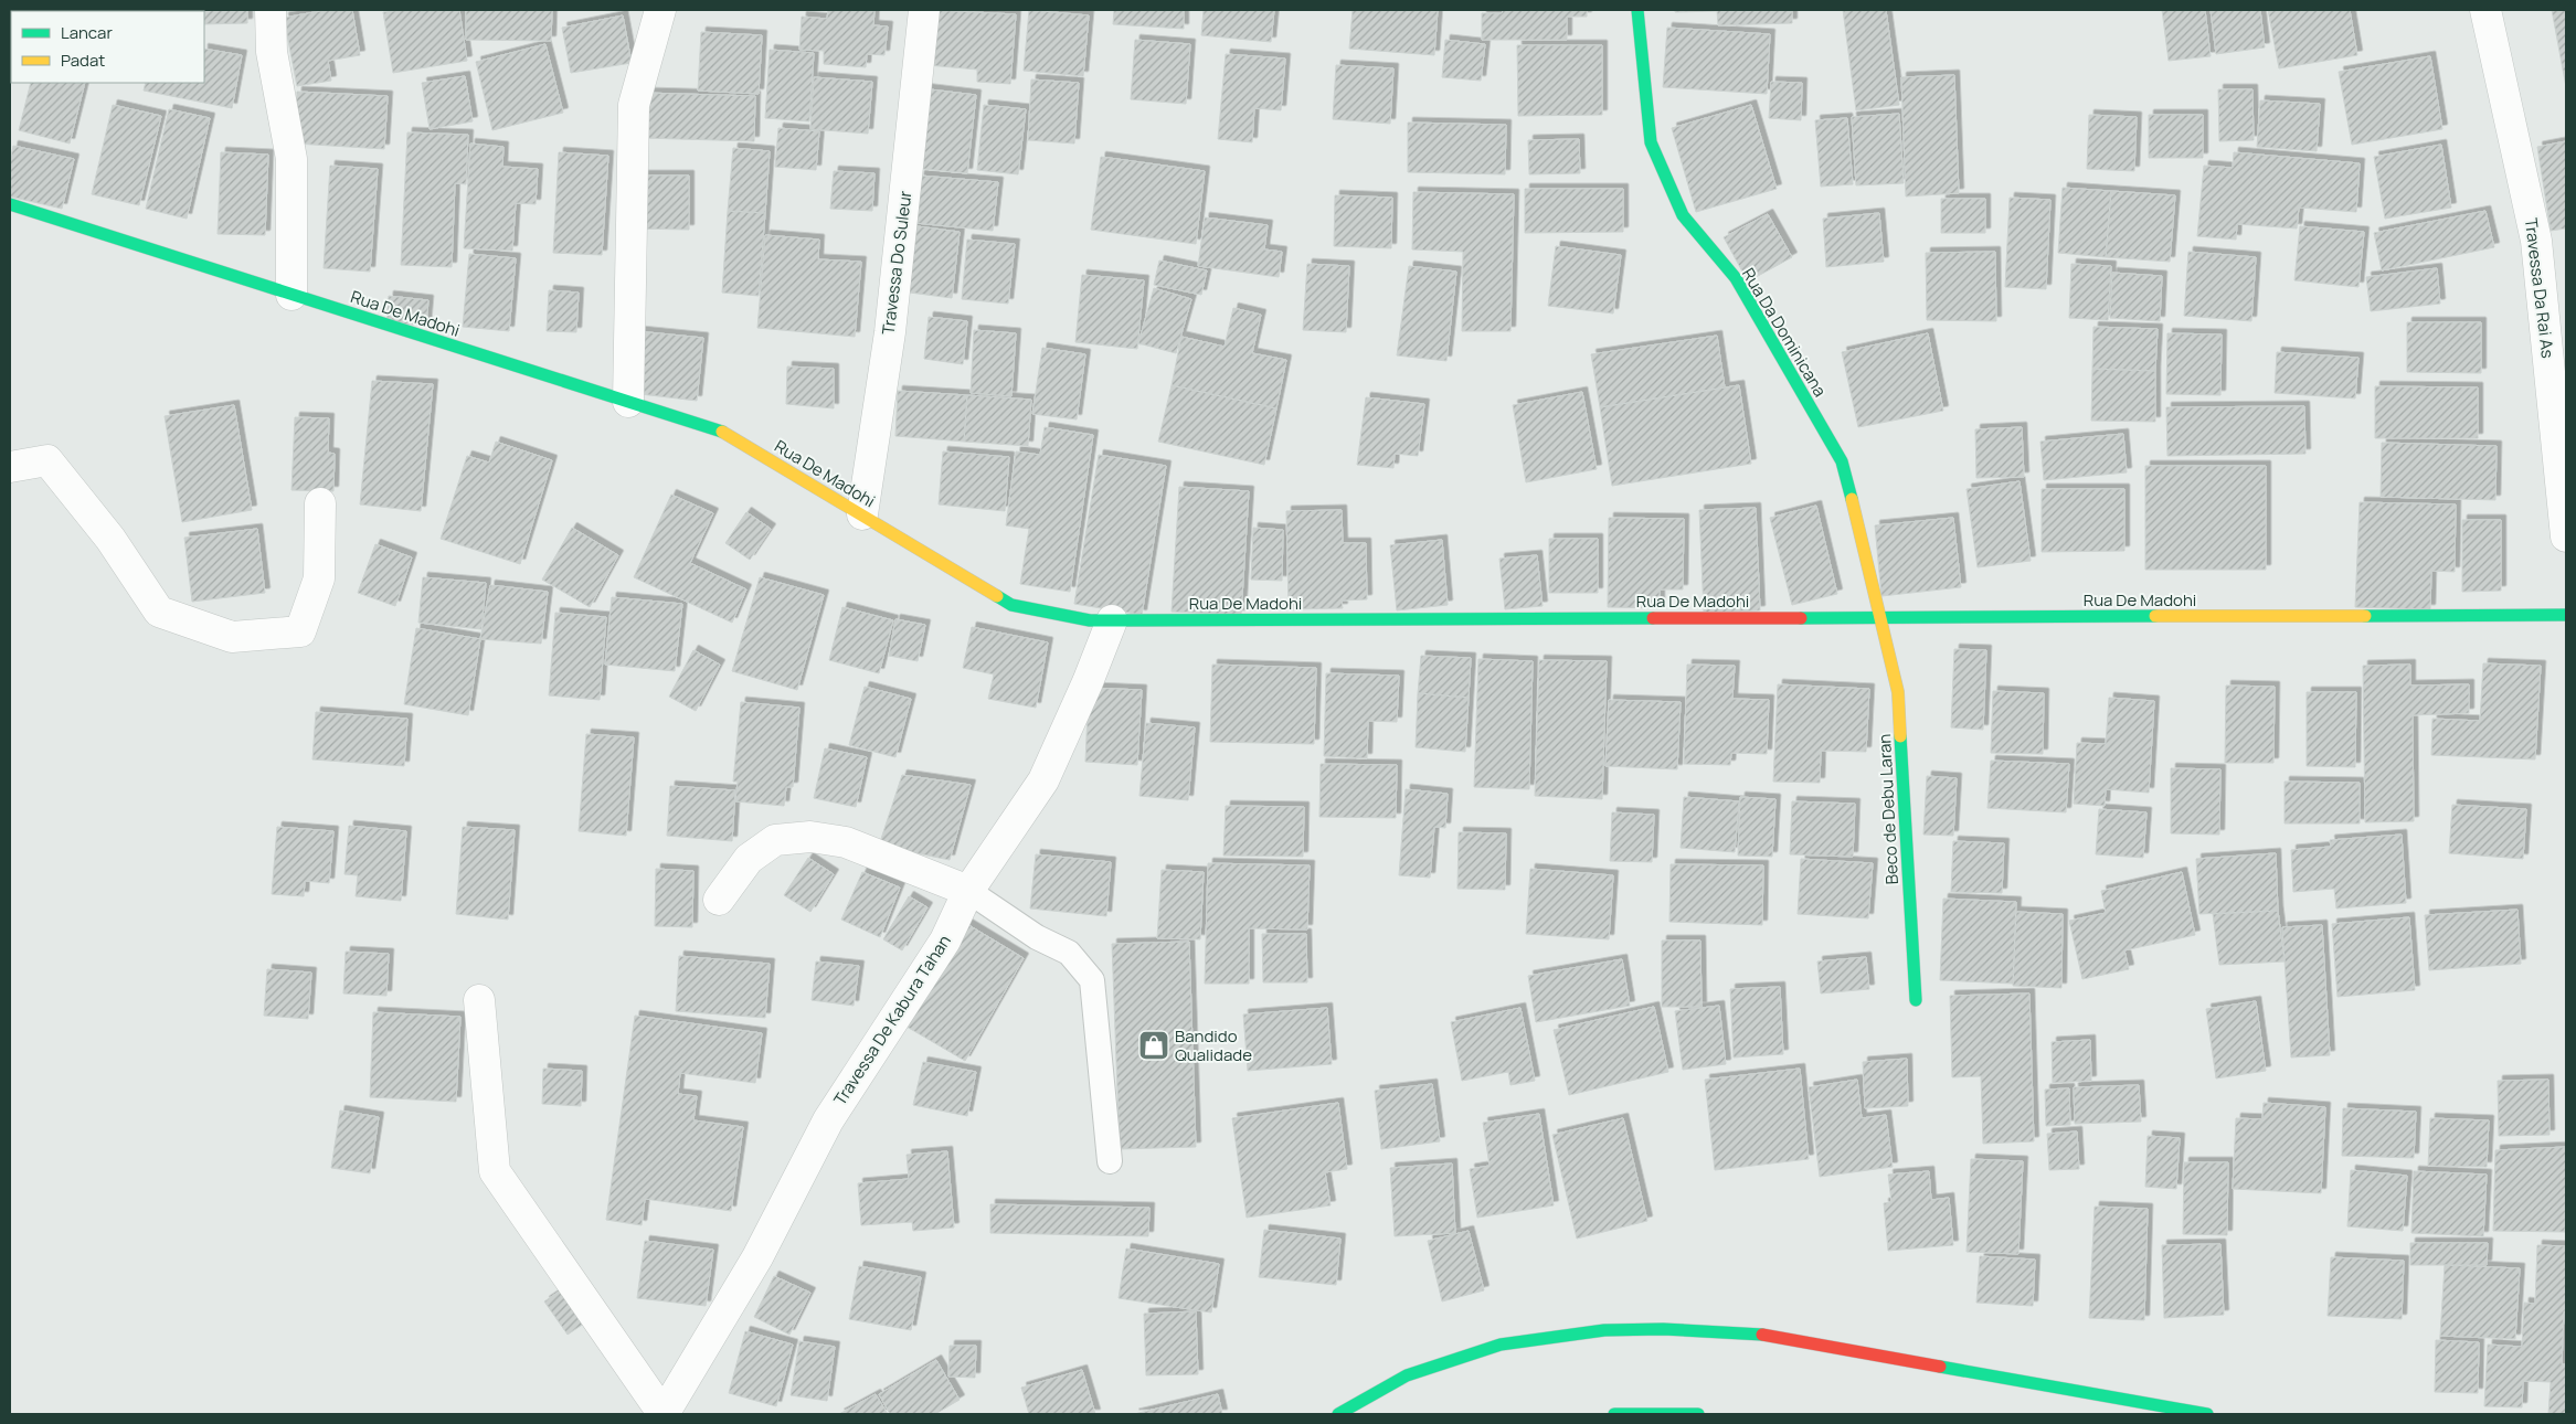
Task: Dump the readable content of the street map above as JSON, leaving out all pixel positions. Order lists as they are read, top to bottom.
{
  "streets": {
    "street": [
      "Travessa Do Suleur",
      "Travessa Da Rai As",
      "Rua De Madohi",
      "Rua Da Dominicana",
      "Beco de Debu Laran",
      "Travessa De Kabura Tahan"
    ]
  },
  "crossings": [
    ["Travessa Do Suleur", "Rua De Madohi"],
    ["Rua De Madohi", "Rua Da Dominicana"],
    ["Rua De Madohi", "Beco de Debu Laran"],
    ["Rua De Madohi", "Travessa De Kabura Tahan"],
    ["Rua Da Dominicana", "Beco de Debu Laran"]
  ],
  "places": {
    "shop": ["Bandido Qualidade"]
  },
  "legend": ["Lancar", "Padat"]
}
